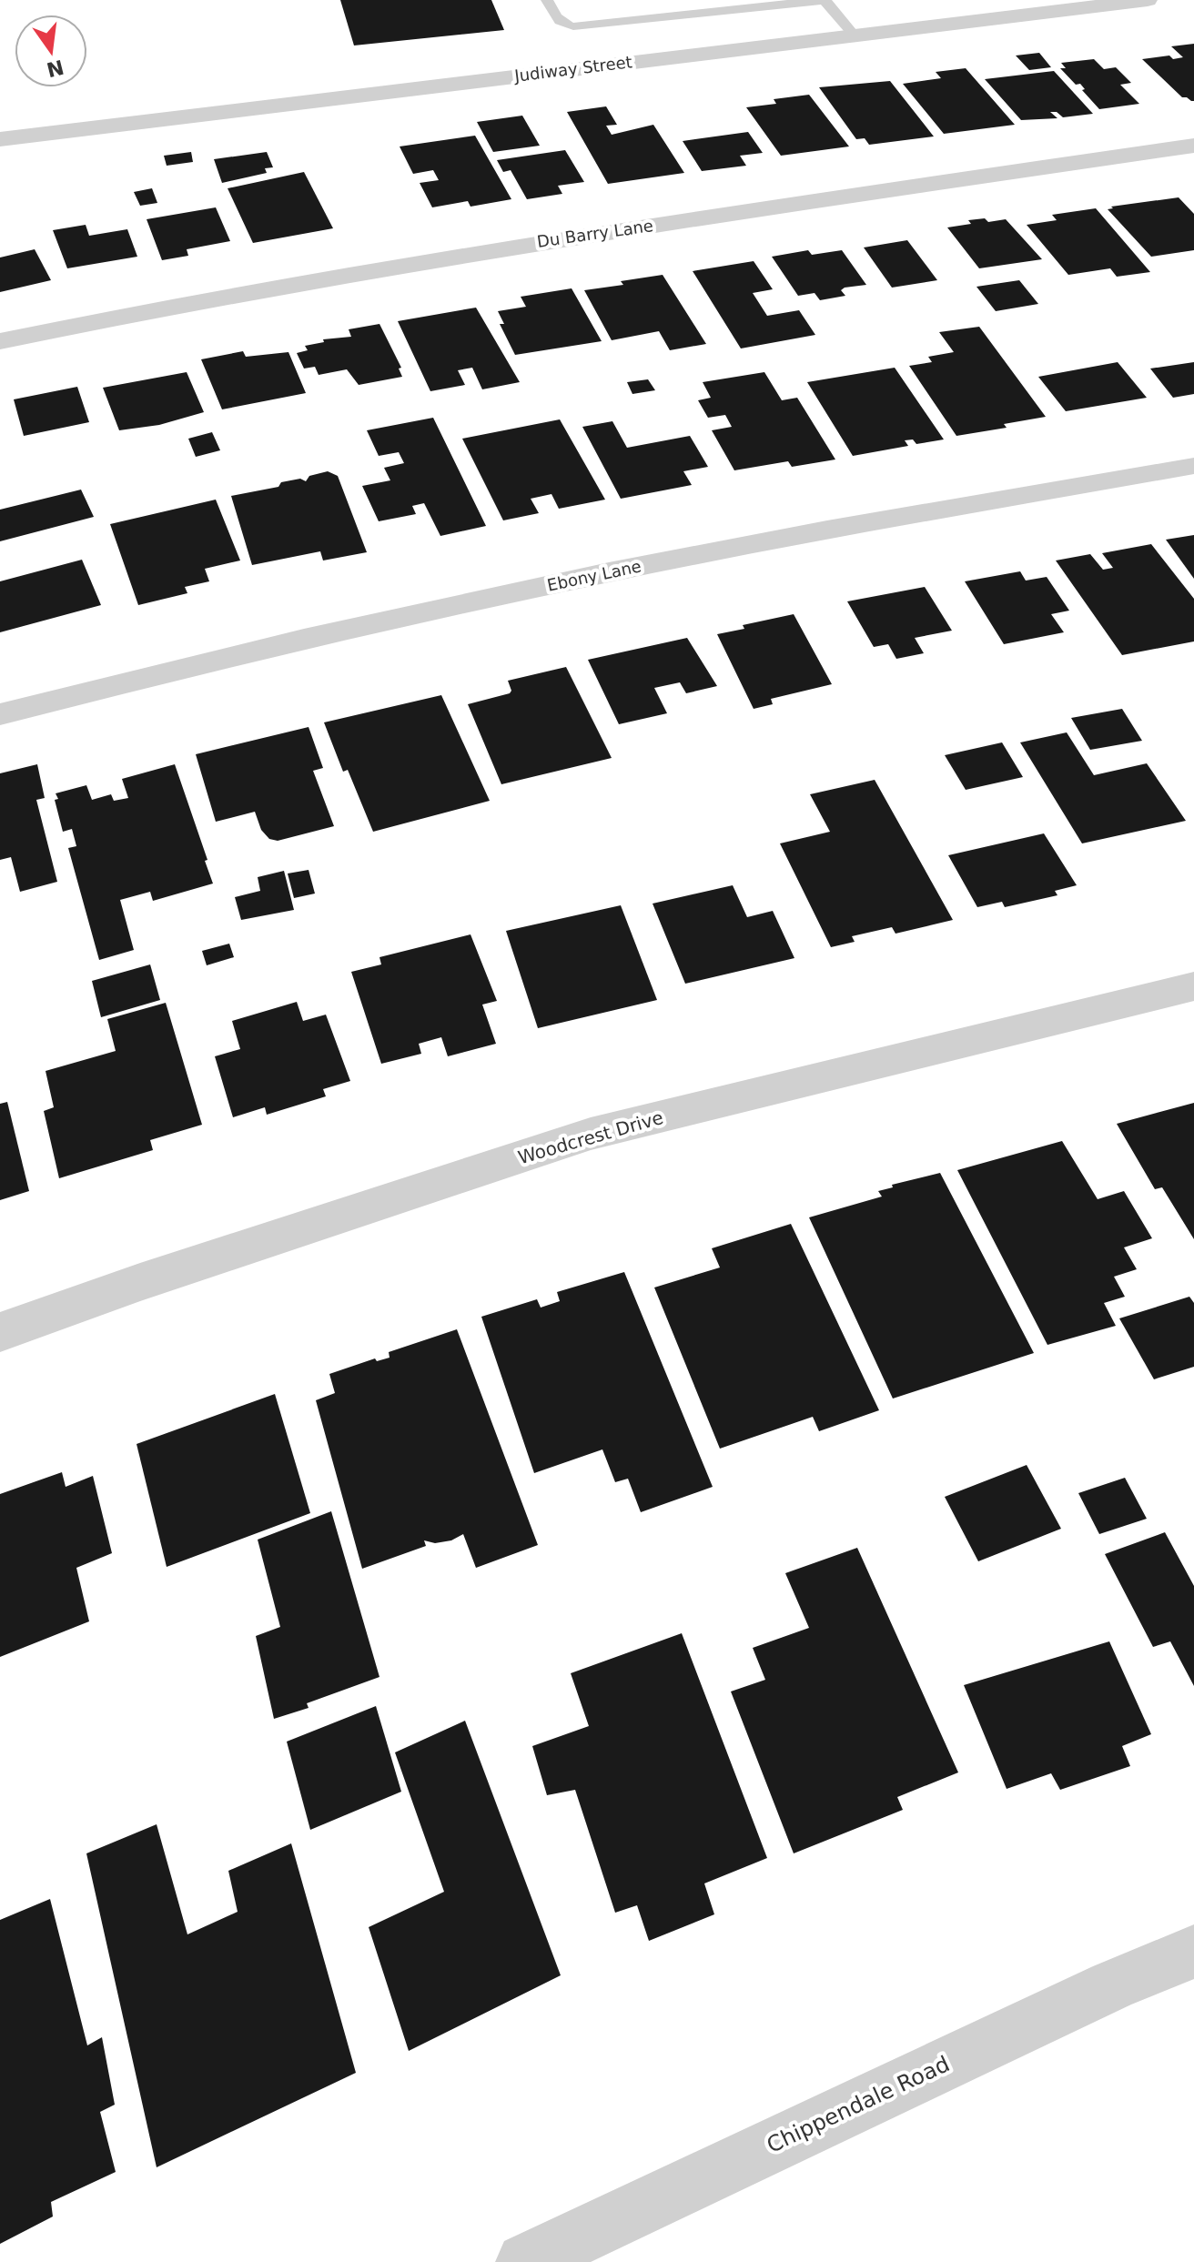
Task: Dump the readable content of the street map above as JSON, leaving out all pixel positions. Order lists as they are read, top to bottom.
{
  "streets": {
    "street": [
      "Judiway Street",
      "Du Barry Lane",
      "Ebony Lane",
      "Woodcrest Drive",
      "Chippendale Road"
    ]
  },
  "north": "bottom"
}
